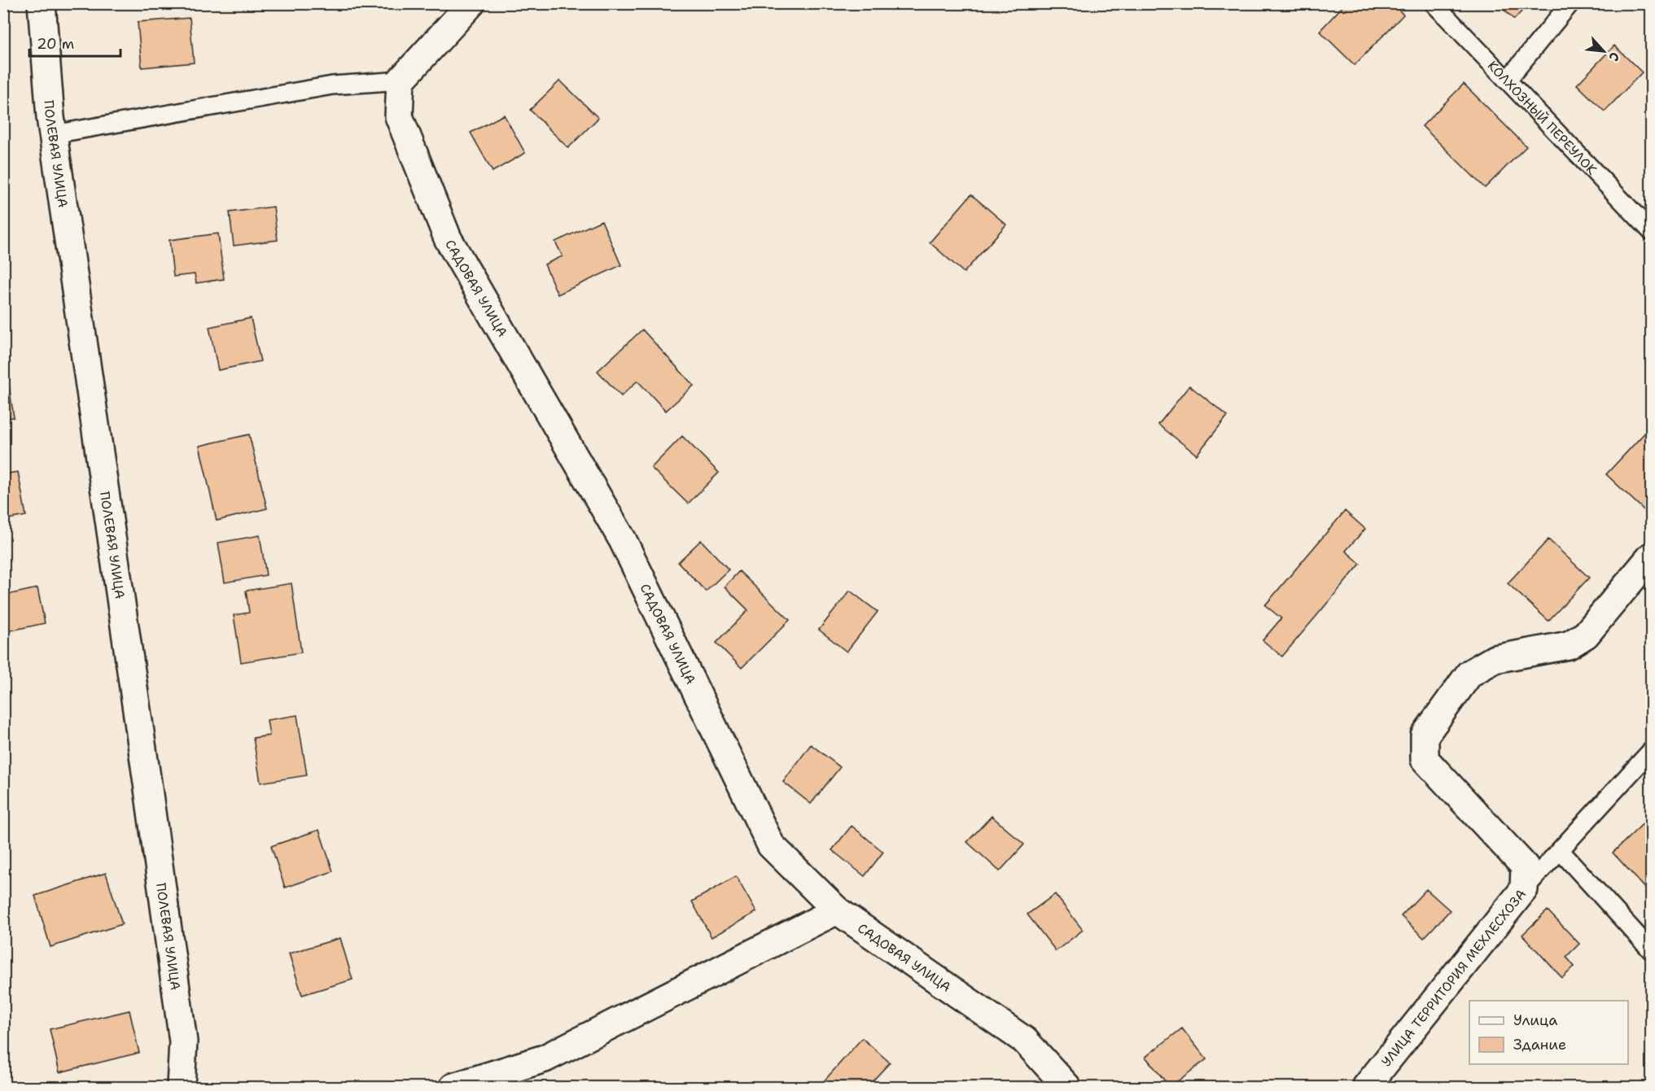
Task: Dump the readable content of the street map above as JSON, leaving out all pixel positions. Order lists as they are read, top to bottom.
{
  "streets": {
    "street": ["ПОЛЕВАЯ УЛИЦА", "САДОВАЯ УЛИЦА", "УЛИЦА ТЕРРИТОРИЯ МЕХЛЕСХОЗА"],
    "lane": ["КОЛХОЗНЫЙ ПЕРЕУЛОК"]
  },
  "legend": ["Улица", "Здание"],
  "scale_bar": "20 m",
  "north": "bottom right"
}
